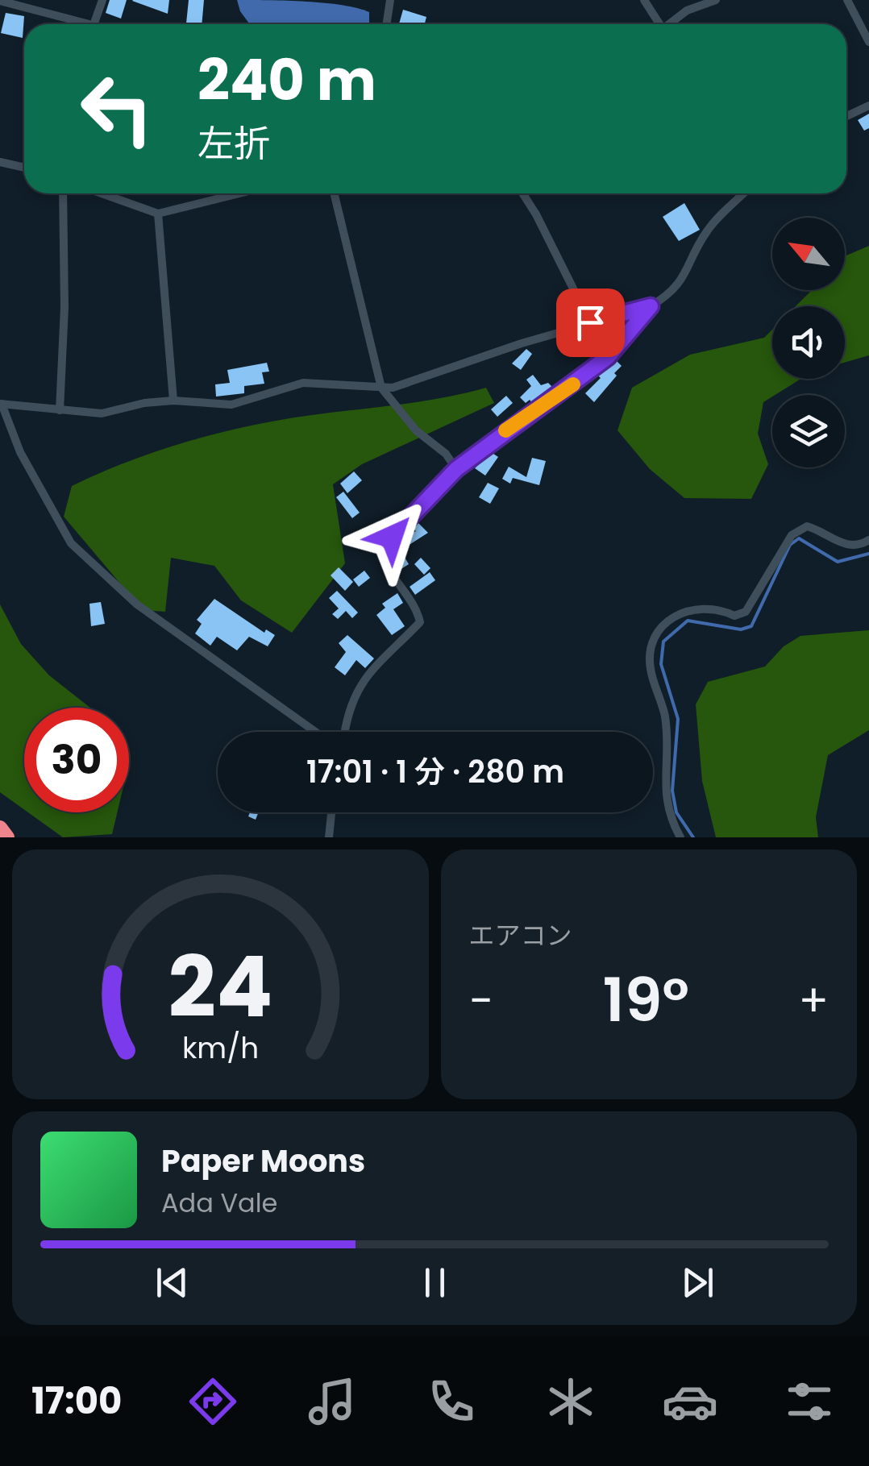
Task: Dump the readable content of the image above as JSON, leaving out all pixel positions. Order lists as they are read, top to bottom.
{
  "north": "top left",
  "page": {
    "turn": ["240 m", "左折"],
    "limit": "30",
    "trip": "17:01 · 1 分 · 280 m",
    "tile": "エアコン",
    "heat": ["−", "19°", "+"],
    "song": ["Paper Moons", "Ada Vale"],
    "tabs": "17:00",
    "gauge": ["24", "km/h"]
  }
}
